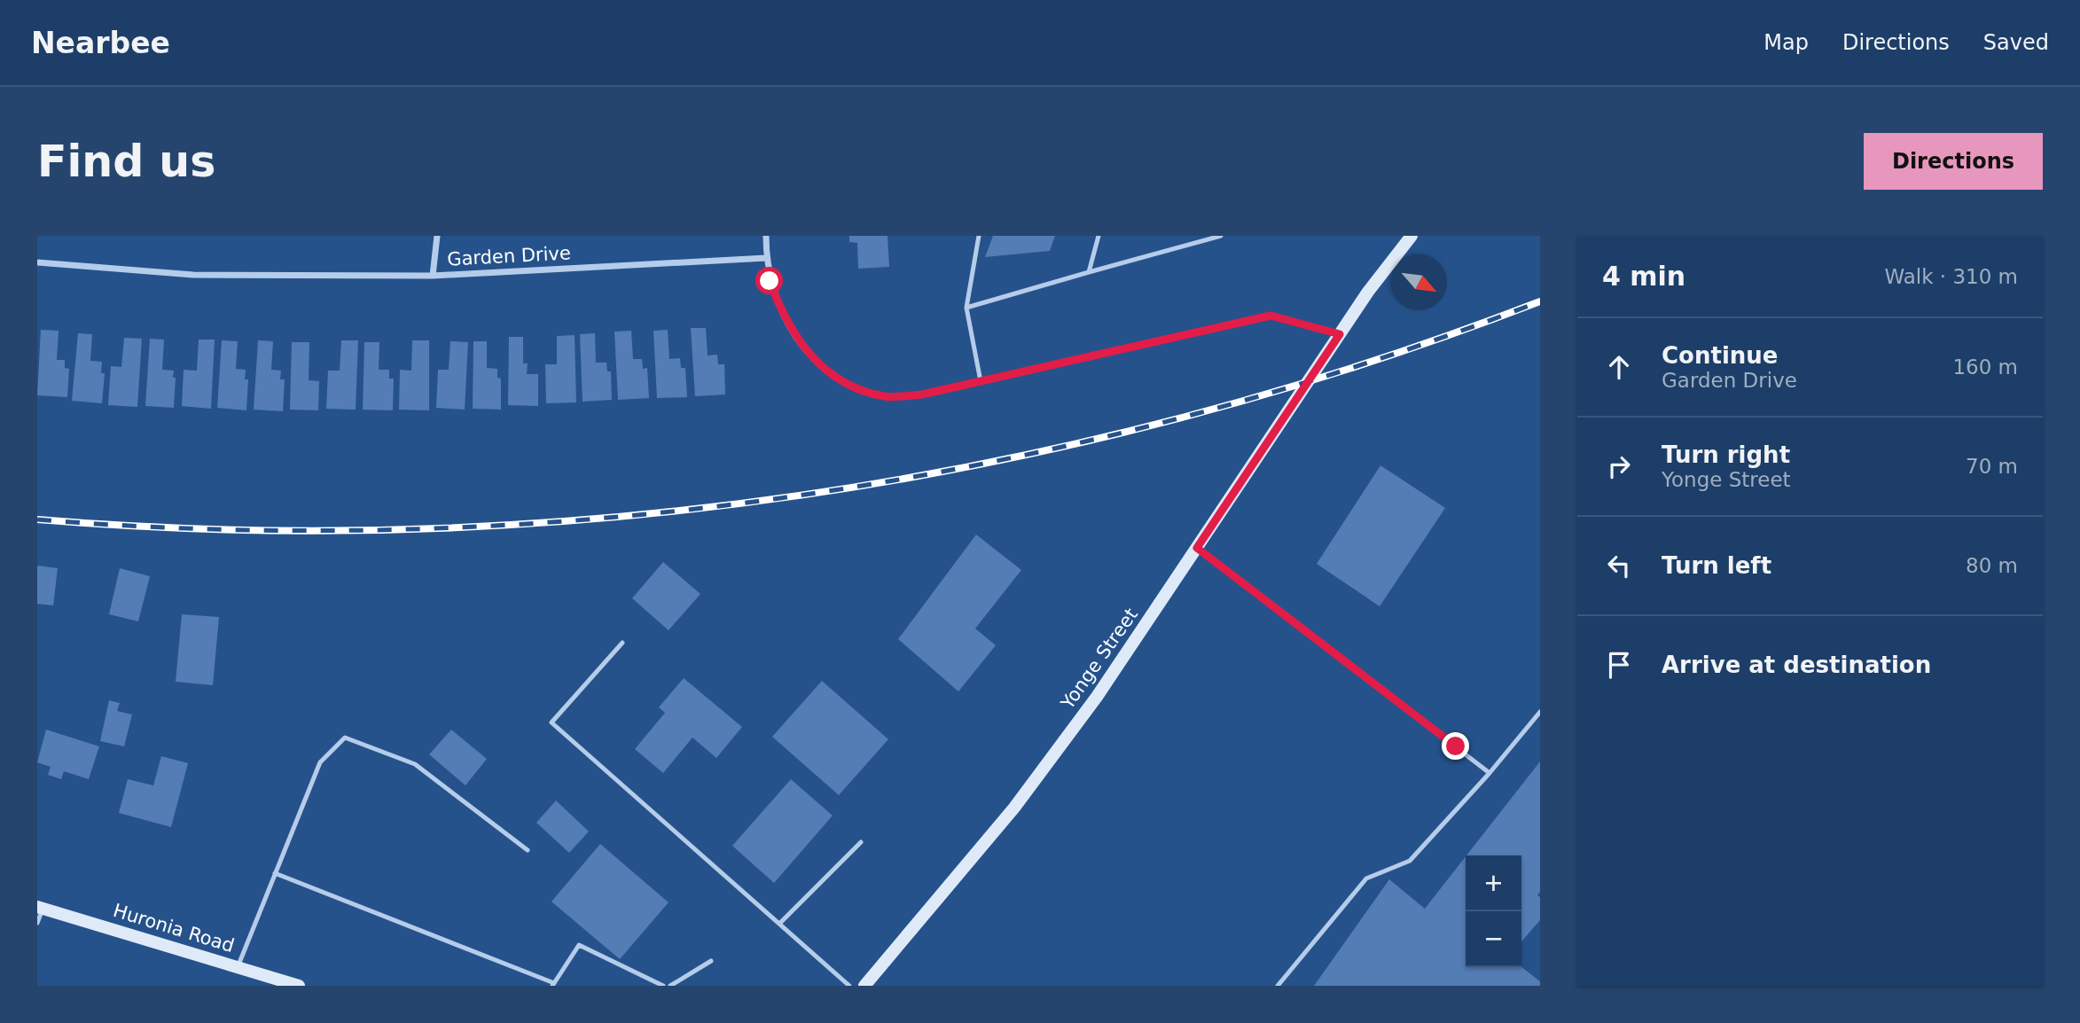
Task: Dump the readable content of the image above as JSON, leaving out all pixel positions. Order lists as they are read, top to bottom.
{
  "streets": {
    "main road": ["Yonge Street", "Huronia Road"],
    "street": ["Garden Drive"]
  },
  "north": "bottom right",
  "page": {
    "header": "Nearbee",
    "nav": ["Map", "Directions", "Saved"],
    "buttons": "Directions",
    "title": "Find us",
    "heading": ["4 min", "Walk · 310 m"],
    "list": [
      ["Continue", "Garden Drive", "160 m"],
      ["Turn right", "Yonge Street", "70 m"],
      ["Turn left", "80 m"],
      "Arrive at destination"
    ],
    "map_buttons": ["+", "−"]
  }
}
